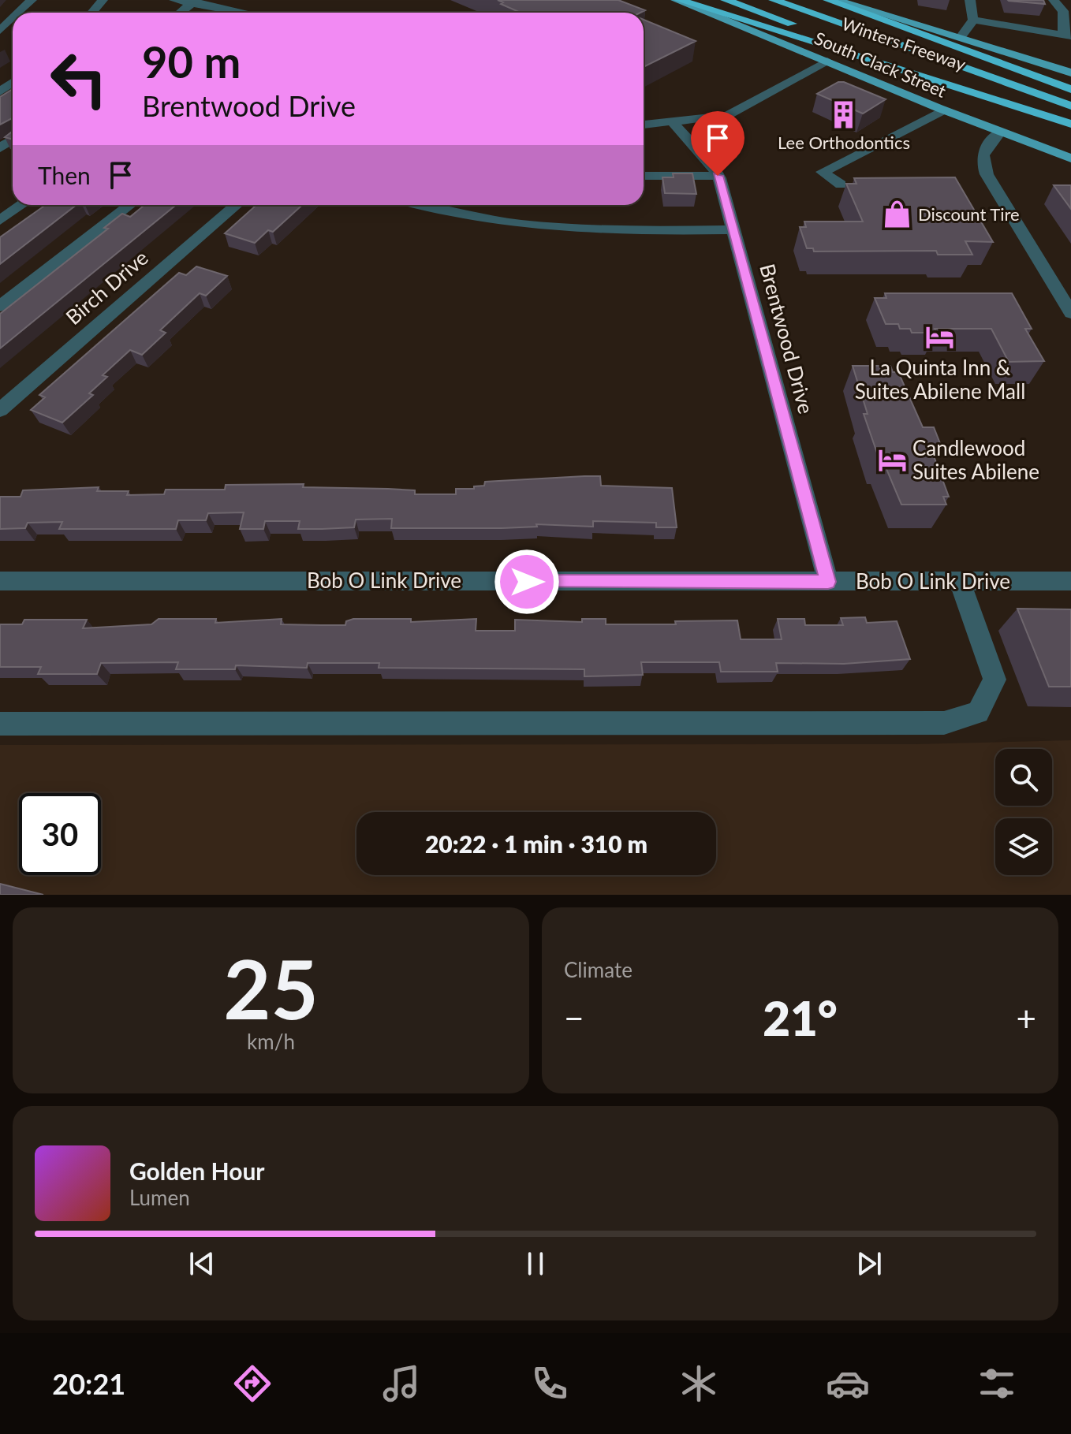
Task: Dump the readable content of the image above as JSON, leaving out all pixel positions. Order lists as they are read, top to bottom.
{
  "streets": {
    "highway": ["Winters Freeway"],
    "main road": ["South Clack Street"],
    "street": ["Birch Drive", "Brentwood Drive", "Bob O Link Drive"]
  },
  "crossings": [
    ["Brentwood Drive", "Bob O Link Drive"]
  ],
  "places": {
    "building": ["Lee Orthodontics"],
    "shop": ["Discount Tire"],
    "hotel": ["La Quinta Inn & Suites Abilene Mall", "Candlewood Suites Abilene"]
  },
  "page": {
    "turn": ["90 m", "Brentwood Drive"],
    "then": "Then",
    "limit": "30",
    "trip": "20:22 · 1 min · 310 m",
    "tile": [
      ["25", "km/h"],
      "Climate"
    ],
    "heat": ["−", "21°", "+"],
    "song": ["Golden Hour", "Lumen"],
    "tabs": "20:21"
  }
}
